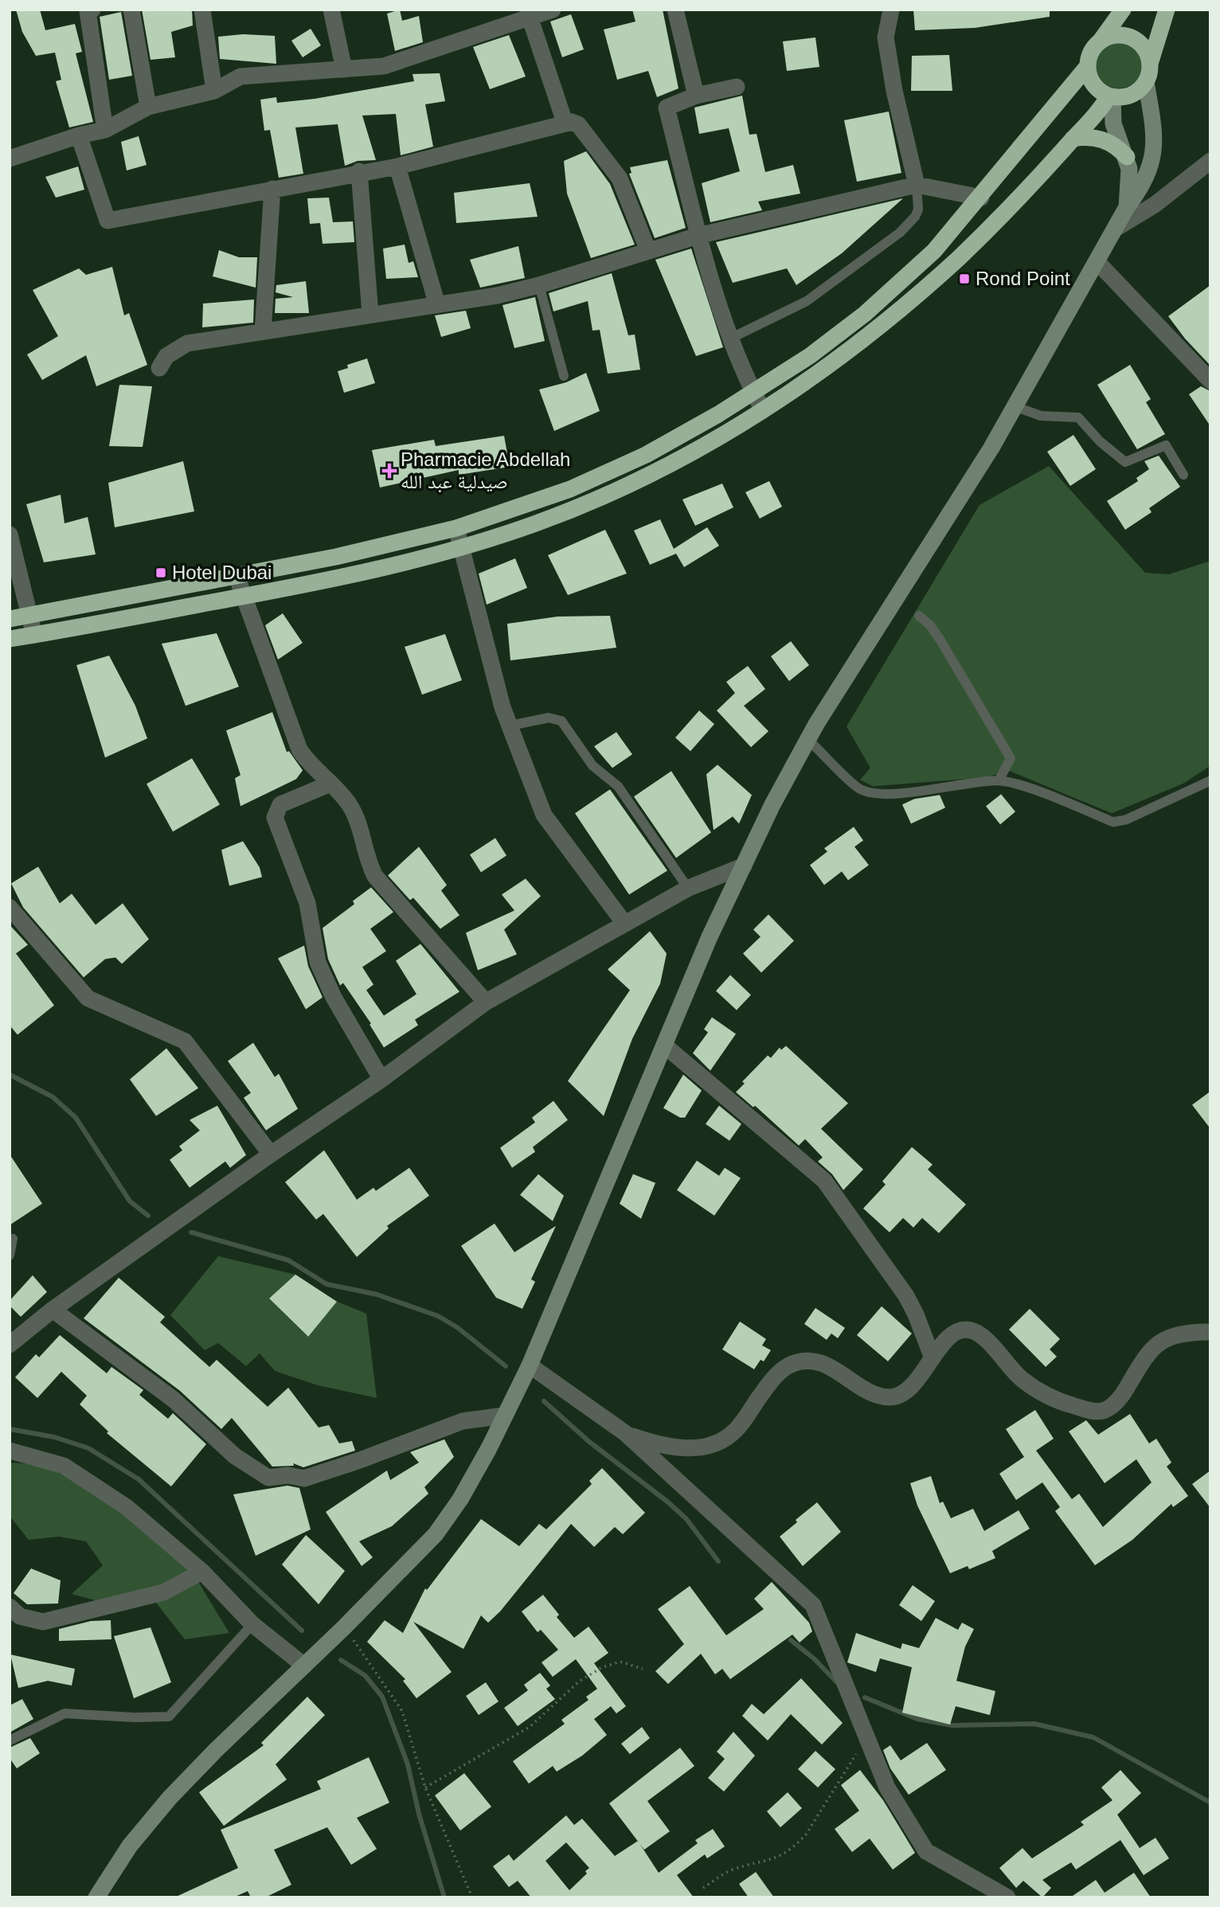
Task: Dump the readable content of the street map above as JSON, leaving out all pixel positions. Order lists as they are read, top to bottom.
{
  "places": {
    "transit": ["Rond Point", "Hotel Dubai"],
    "health": ["Pharmacie Abdellah صيدلية عبد الله"]
  }
}
